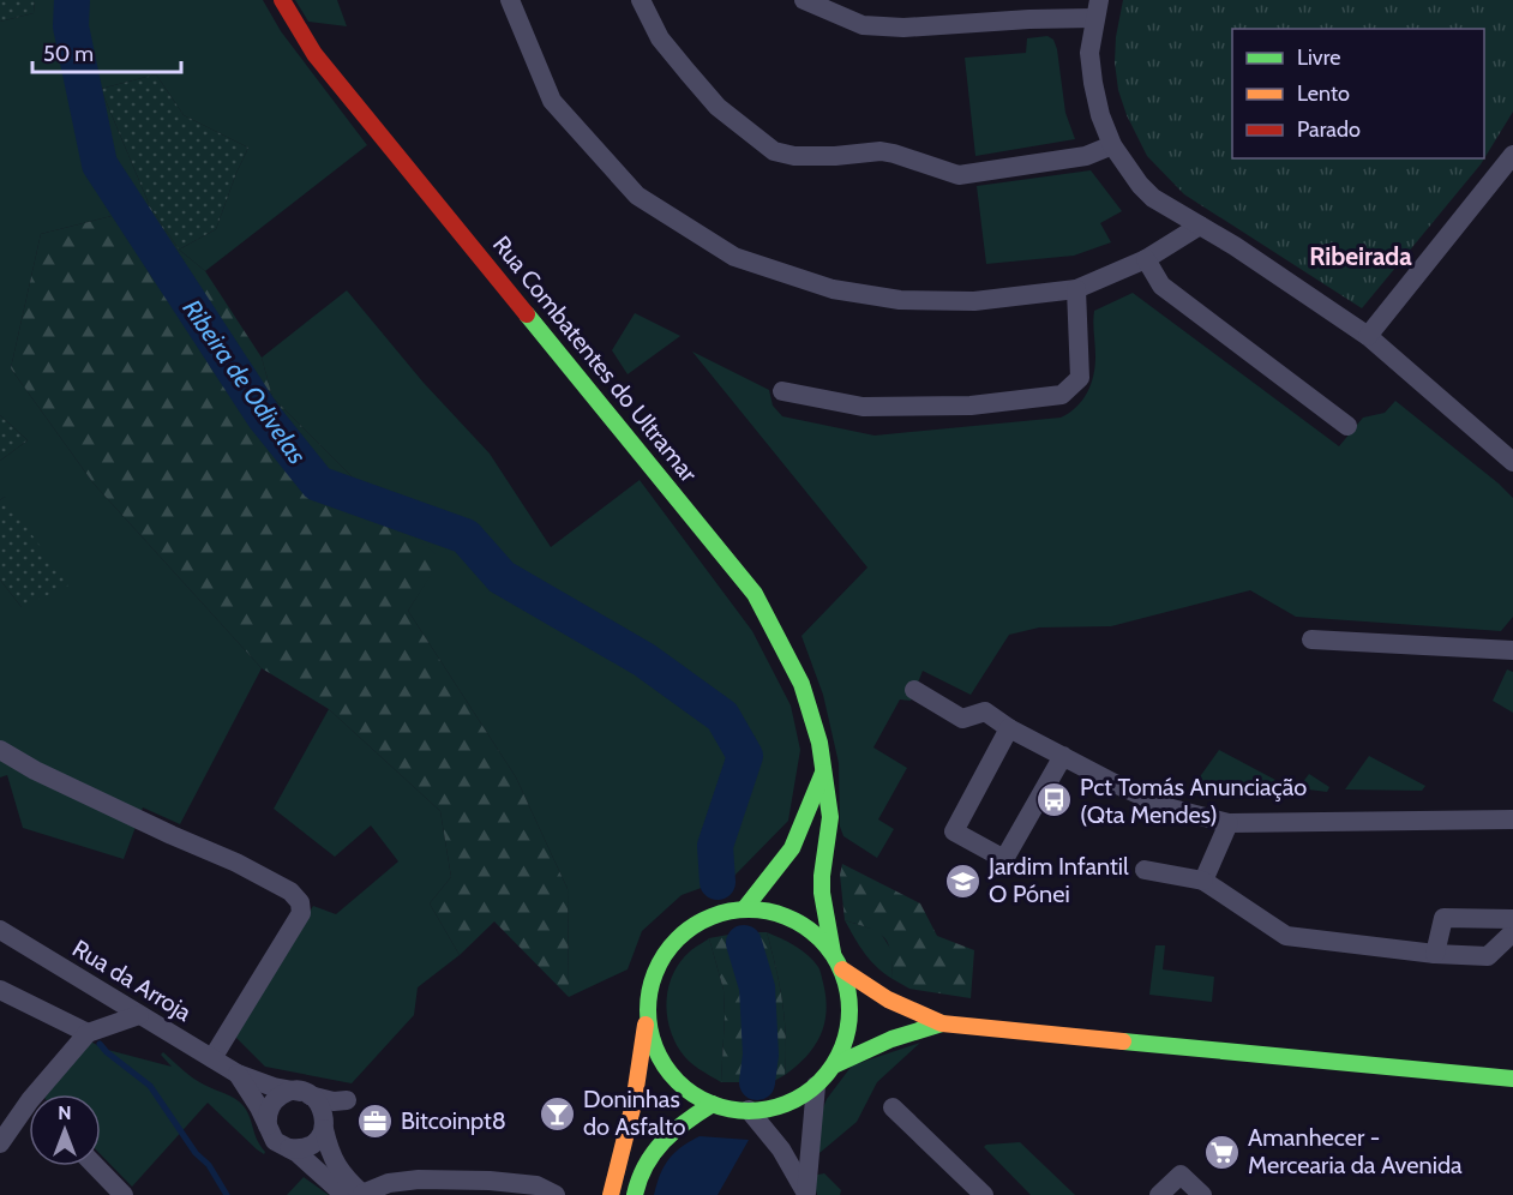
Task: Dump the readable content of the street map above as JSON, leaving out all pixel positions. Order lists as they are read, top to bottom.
{
  "streets": {
    "main road": ["Rua Combatentes do Ultramar"],
    "street": ["Rua da Arroja"]
  },
  "districts": ["Ribeirada"],
  "water": ["Ribeira de Odivelas"],
  "places": {
    "bus stop": ["Pct Tomás Anunciação (Qta Mendes)"],
    "school or university": ["Jardim Infantil O Pónei"],
    "bar": ["Doninhas do Asfalto"],
    "office": ["Bitcoinpt8"],
    "supermarket": ["Amanhecer - Mercearia da Avenida"]
  },
  "legend": ["Livre", "Lento", "Parado"],
  "scale_bar": "50 m",
  "north": "top"
}
